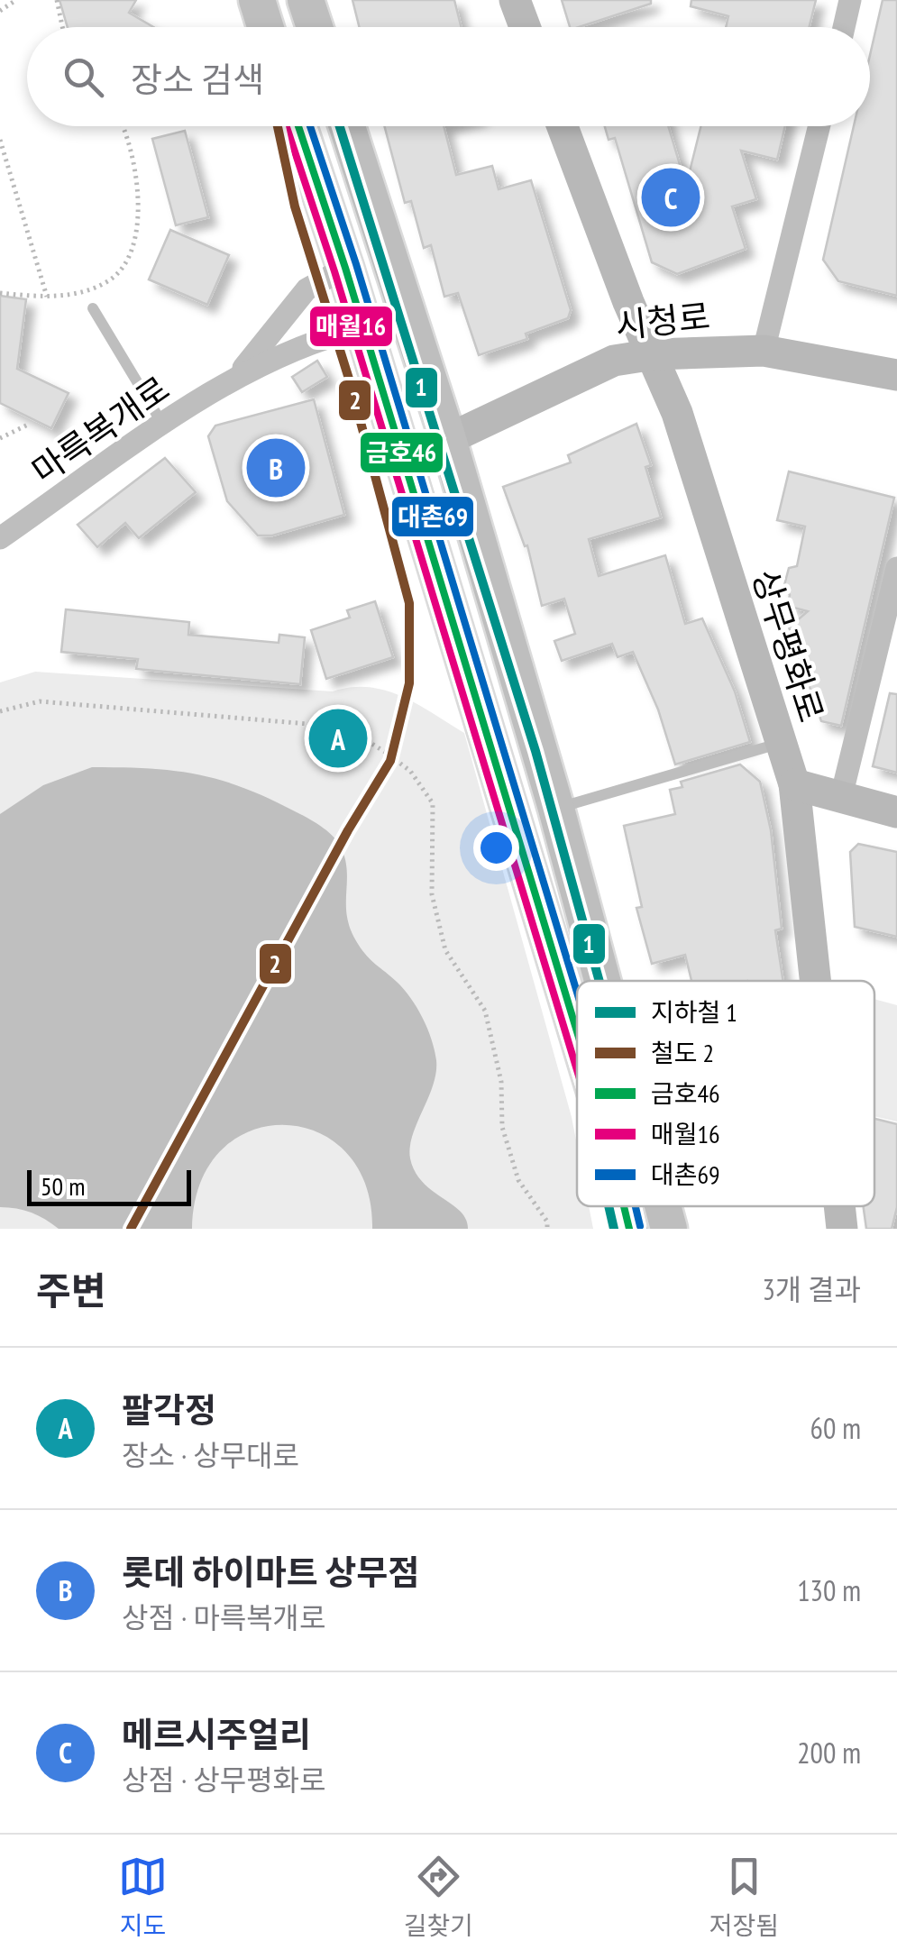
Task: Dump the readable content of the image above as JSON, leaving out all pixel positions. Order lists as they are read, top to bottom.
{
  "streets": {
    "street": ["시청로", "마륵복개로", "상무평화로"]
  },
  "crossings": [
    ["시청로", "상무평화로"]
  ],
  "lines": [
    "metro line 1",
    "rail line 2",
    "transit line 금호46",
    "transit line 매월16",
    "transit line 대촌69"
  ],
  "legend": [
    "지하철 1",
    "철도 2",
    "금호46",
    "매월16",
    "대촌69"
  ],
  "scale_bar": "50 m",
  "page": {
    "search": "장소 검색",
    "pins": ["C", "B", "A"],
    "scale": "50 m",
    "heading": ["주변", "3개 결과"],
    "list": [
      {
        "mark": "A",
        "name": "팔각정",
        "note": "장소 · 상무대로",
        "value": "60 m"
      },
      {
        "mark": "B",
        "name": "롯데 하이마트 상무점",
        "note": "상점 · 마륵복개로",
        "value": "130 m"
      },
      {
        "mark": "C",
        "name": "메르시주얼리",
        "note": "상점 · 상무평화로",
        "value": "200 m"
      }
    ],
    "nav": ["지도", "길찾기", "저장됨"]
  }
}
